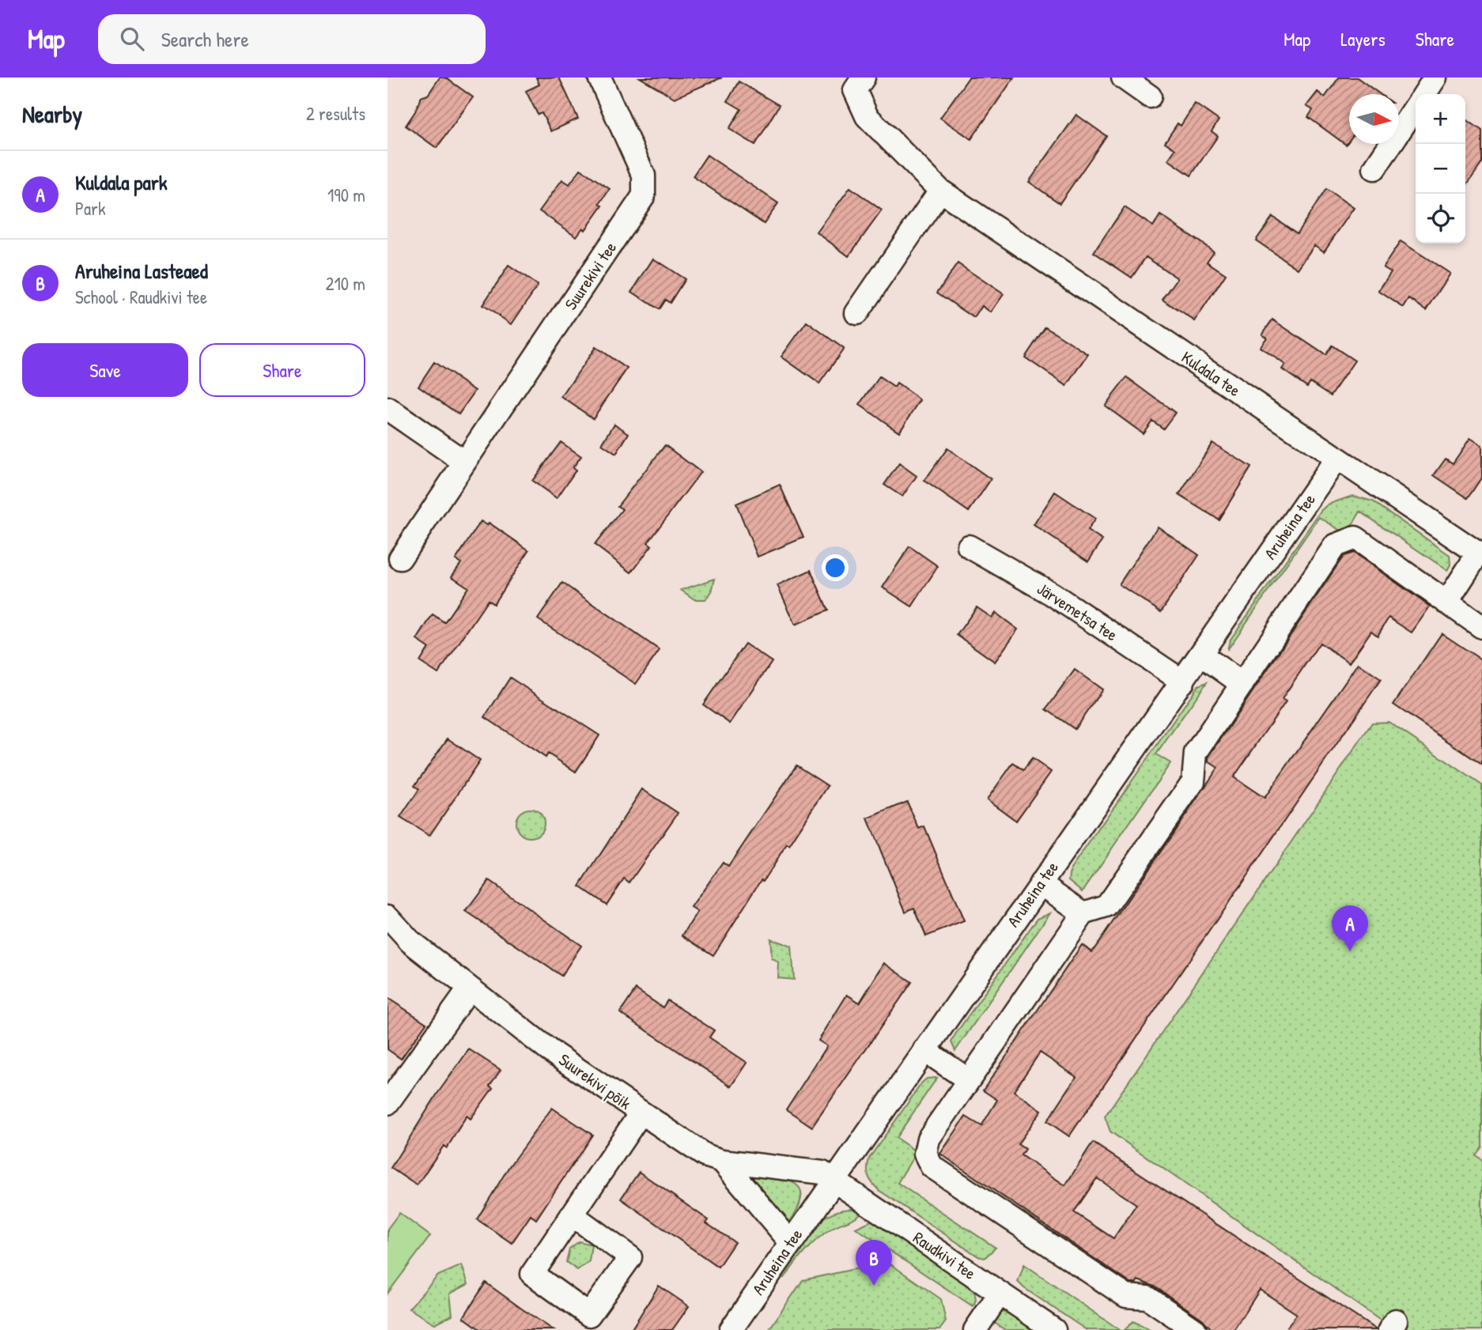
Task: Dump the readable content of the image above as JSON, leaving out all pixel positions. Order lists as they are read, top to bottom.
{
  "streets": {
    "street": [
      "Suurekivi tee",
      "Kuldala tee",
      "Aruheina tee",
      "Järvemetsa tee",
      "Suurekivi põik",
      "Raudkivi tee"
    ]
  },
  "crossings": [
    ["Kuldala tee", "Aruheina tee"],
    ["Aruheina tee", "Järvemetsa tee"],
    ["Aruheina tee", "Suurekivi põik"],
    ["Aruheina tee", "Raudkivi tee"],
    ["Suurekivi põik", "Raudkivi tee"]
  ],
  "north": "right",
  "page": {
    "header": "Map",
    "search": "Search here",
    "nav": ["Map", "Layers", "Share"],
    "heading": ["Nearby", "2 results"],
    "map_buttons": ["+", "−"],
    "list": [
      {
        "mark": "A",
        "name": "Kuldala park",
        "note": "Park",
        "value": "190 m"
      },
      {
        "mark": "B",
        "name": "Aruheina Lasteaed",
        "note": "School · Raudkivi tee",
        "value": "210 m"
      }
    ],
    "buttons": ["Save", "Share"],
    "pins": ["A", "B"]
  }
}
